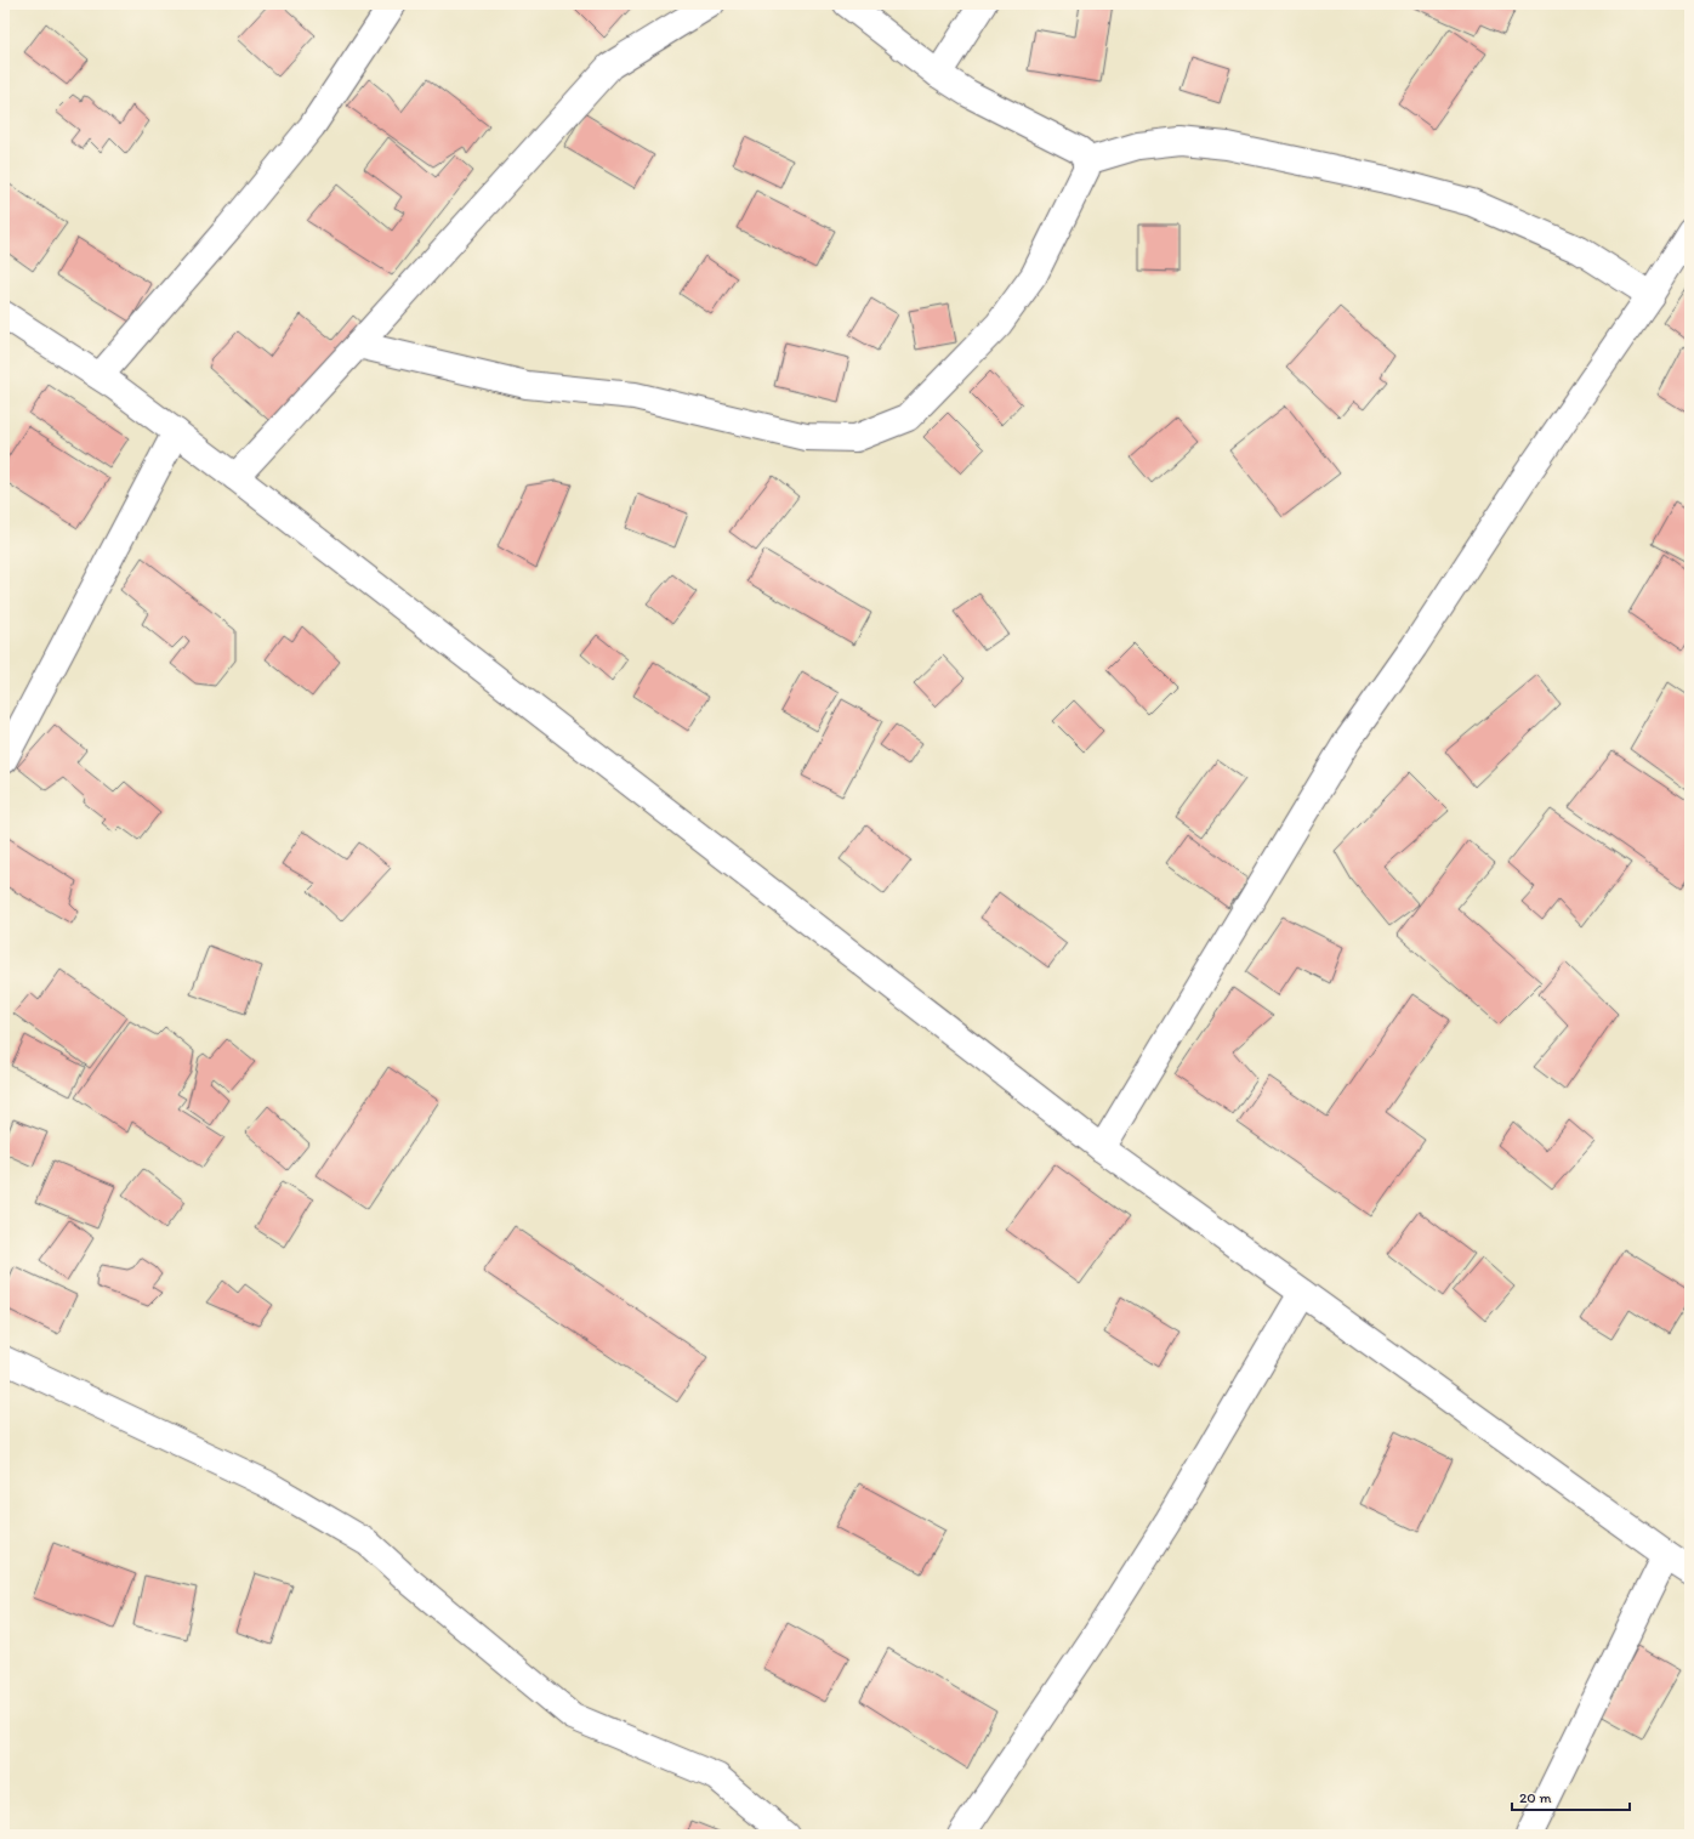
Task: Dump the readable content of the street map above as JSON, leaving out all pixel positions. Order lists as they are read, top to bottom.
{
  "scale_bar": "20 m"
}
